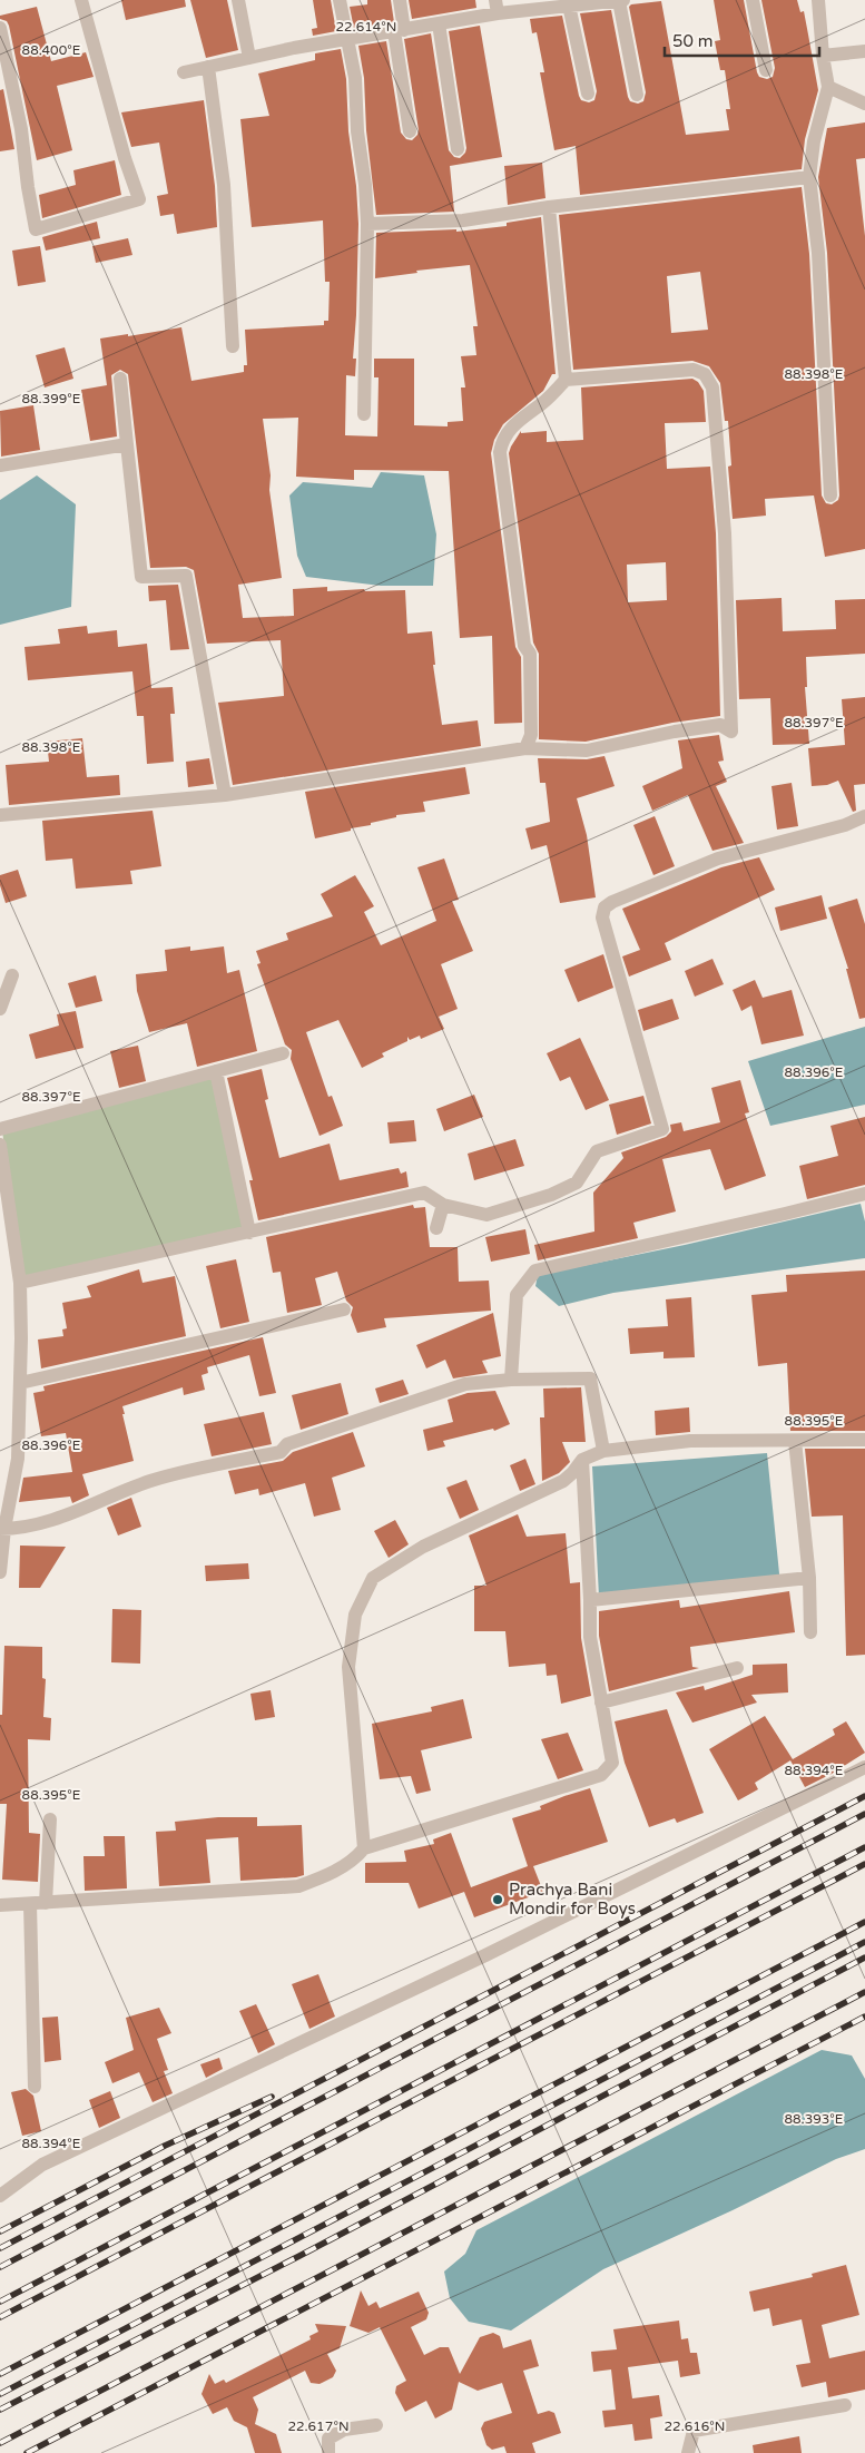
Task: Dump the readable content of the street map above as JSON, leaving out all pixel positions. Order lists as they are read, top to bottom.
{
  "places": ["Prachya Bani Mondir for Boys"],
  "scale_bar": "50 m",
  "coordinates": [
    "22.614°N",
    "88.400°E",
    "88.398°E",
    "88.399°E",
    "88.397°E",
    "88.396°E",
    "88.395°E",
    "88.394°E",
    "88.393°E",
    "22.617°N",
    "22.616°N"
  ]
}
